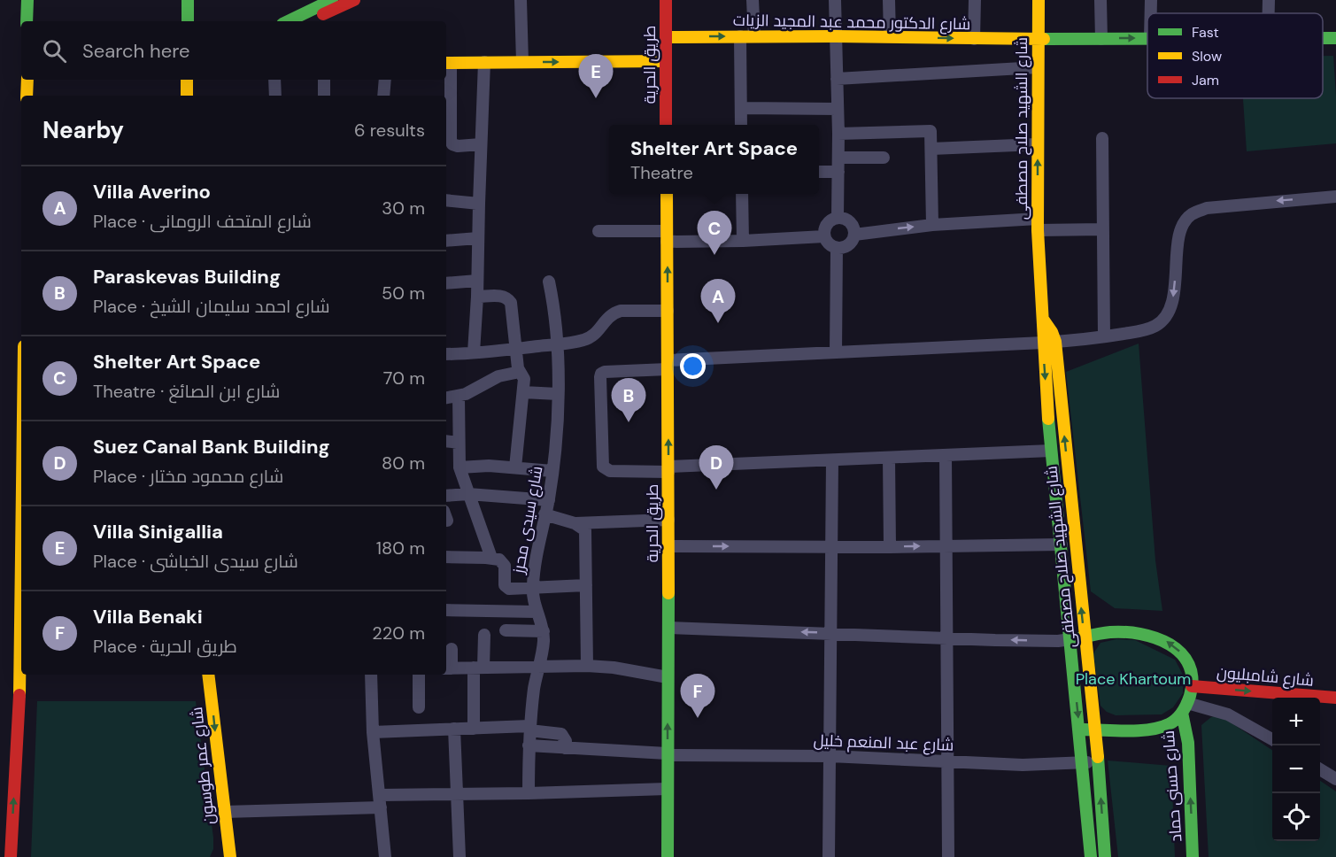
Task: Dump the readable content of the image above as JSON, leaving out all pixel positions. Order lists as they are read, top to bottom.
{
  "streets": {
    "main road": [
      "شارع الدكتور محمد عبد المجيد الزيات",
      "طريق الحرية",
      "شارع الشهيد صلاح مصطفى",
      "شارع شامبليون",
      "شارع عمر طوسون",
      "شارع حسنى حماد"
    ],
    "street": ["شارع سيدى محرز", "شارع عبد المنعم خليل"]
  },
  "crossings": [
    ["شارع الدكتور محمد عبد المجيد الزيات", "طريق الحرية"],
    ["شارع الدكتور محمد عبد المجيد الزيات", "شارع الشهيد صلاح مصطفى"],
    ["طريق الحرية", "شارع عبد المنعم خليل"],
    ["شارع الشهيد صلاح مصطفى", "شارع شامبليون"],
    ["شارع الشهيد صلاح مصطفى", "شارع عبد المنعم خليل"],
    ["شارع الشهيد صلاح مصطفى", "شارع حسنى حماد"],
    ["شارع سيدى محرز", "شارع عبد المنعم خليل"],
    ["شارع شامبليون", "شارع حسنى حماد"]
  ],
  "one_way": [
    "شارع الدكتور محمد عبد المجيد الزيات",
    "شارع شامبليون",
    "شارع عمر طوسون",
    "شارع حسنى حماد"
  ],
  "parks": ["Place Khartoum"],
  "legend": ["Fast", "Slow", "Jam"],
  "page": {
    "search": "Search here",
    "pins": [
      "E",
      "C",
      "A",
      "B",
      "D",
      "F"
    ],
    "heading": ["Nearby", "6 results"],
    "popup": ["Shelter Art Space", "Theatre"],
    "list": [
      {
        "mark": "A",
        "name": "Villa Averino",
        "note": "Place · شارع المتحف الرومانى",
        "value": "30 m"
      },
      {
        "mark": "B",
        "name": "Paraskevas Building",
        "note": "Place · شارع احمد سليمان الشيخ",
        "value": "50 m"
      },
      {
        "mark": "C",
        "name": "Shelter Art Space",
        "note": "Theatre · شارع ابن الصائغ",
        "value": "70 m"
      },
      {
        "mark": "D",
        "name": "Suez Canal Bank Building",
        "note": "Place · شارع محمود مختار",
        "value": "80 m"
      },
      {
        "mark": "E",
        "name": "Villa Sinigallia",
        "note": "Place · شارع سيدى الخباشى",
        "value": "180 m"
      },
      {
        "mark": "F",
        "name": "Villa Benaki",
        "note": "Place · طريق الحرية",
        "value": "220 m"
      }
    ],
    "map_buttons": ["+", "−"]
  }
}
